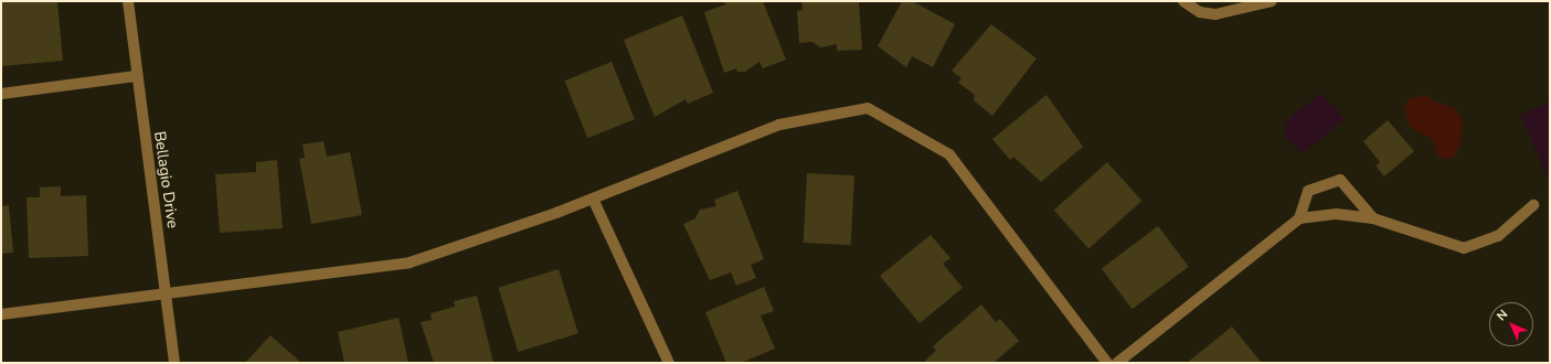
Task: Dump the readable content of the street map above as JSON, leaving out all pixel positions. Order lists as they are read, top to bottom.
{
  "streets": {
    "street": ["Bellagio Drive"]
  },
  "north": "top left"
}
